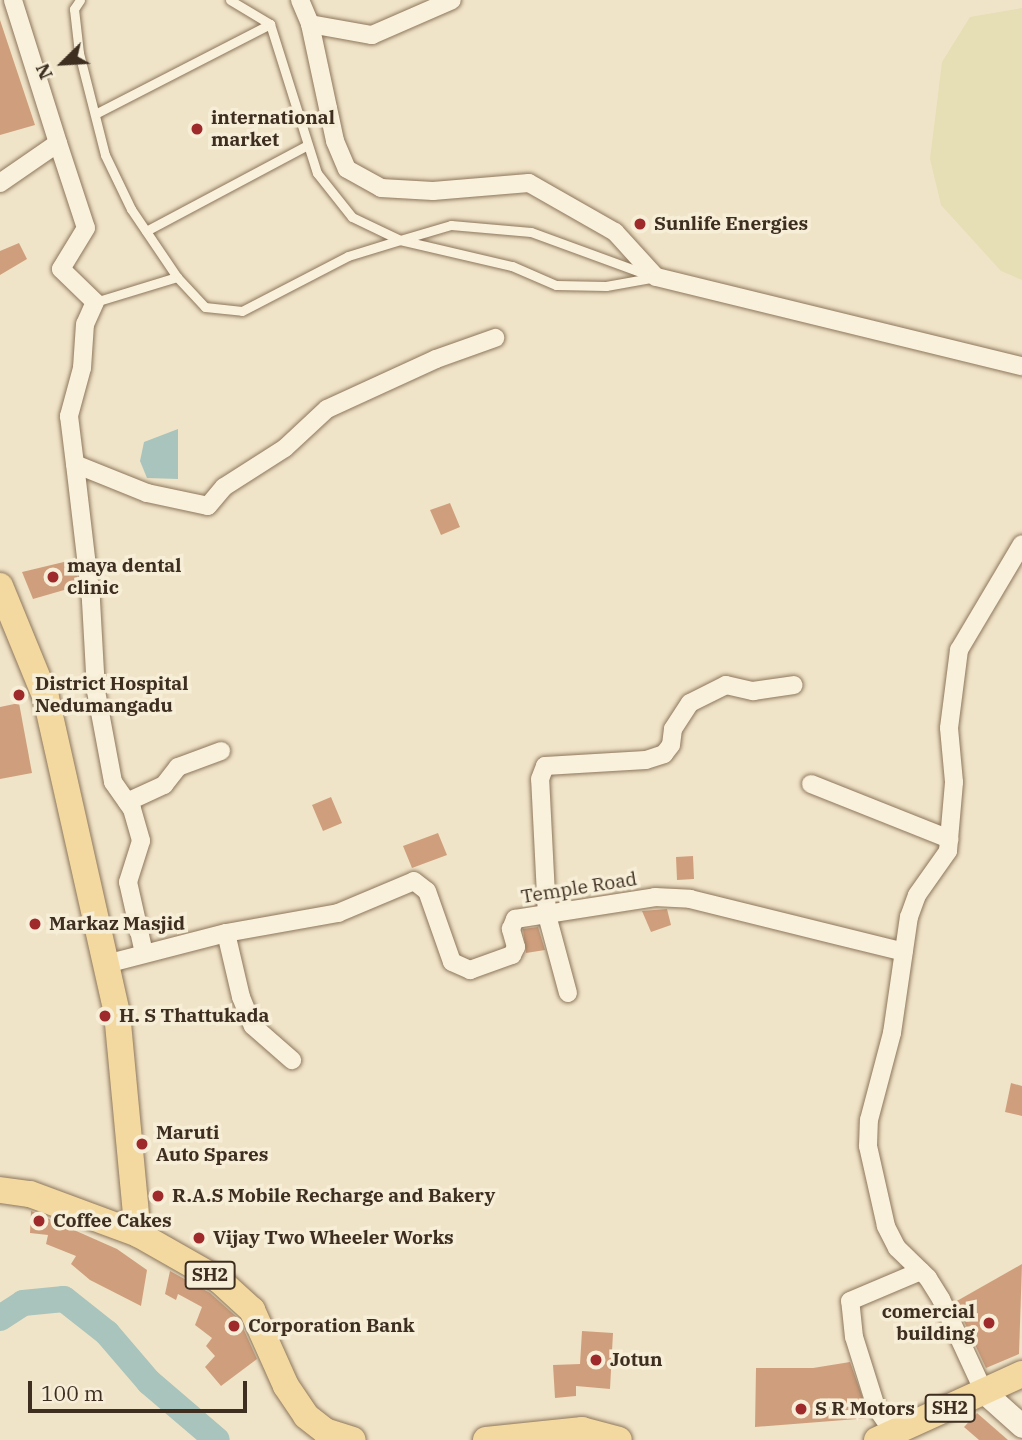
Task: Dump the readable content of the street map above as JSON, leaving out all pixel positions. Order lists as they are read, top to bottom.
{
  "streets": {
    "main road": ["SH2"],
    "street": ["Temple Road"]
  },
  "places": [
    "international market",
    "Sunlife Energies",
    "maya dental clinic",
    "District Hospital Nedumangadu",
    "Markaz Masjid",
    "H. S Thattukada",
    "Maruti Auto Spares",
    "R.A.S Mobile Recharge and Bakery",
    "Coffee Cakes",
    "Vijay Two Wheeler Works",
    "comercial building",
    "Corporation Bank",
    "Jotun",
    "S R Motors"
  ],
  "scale_bar": "100 m",
  "north": "bottom left"
}
